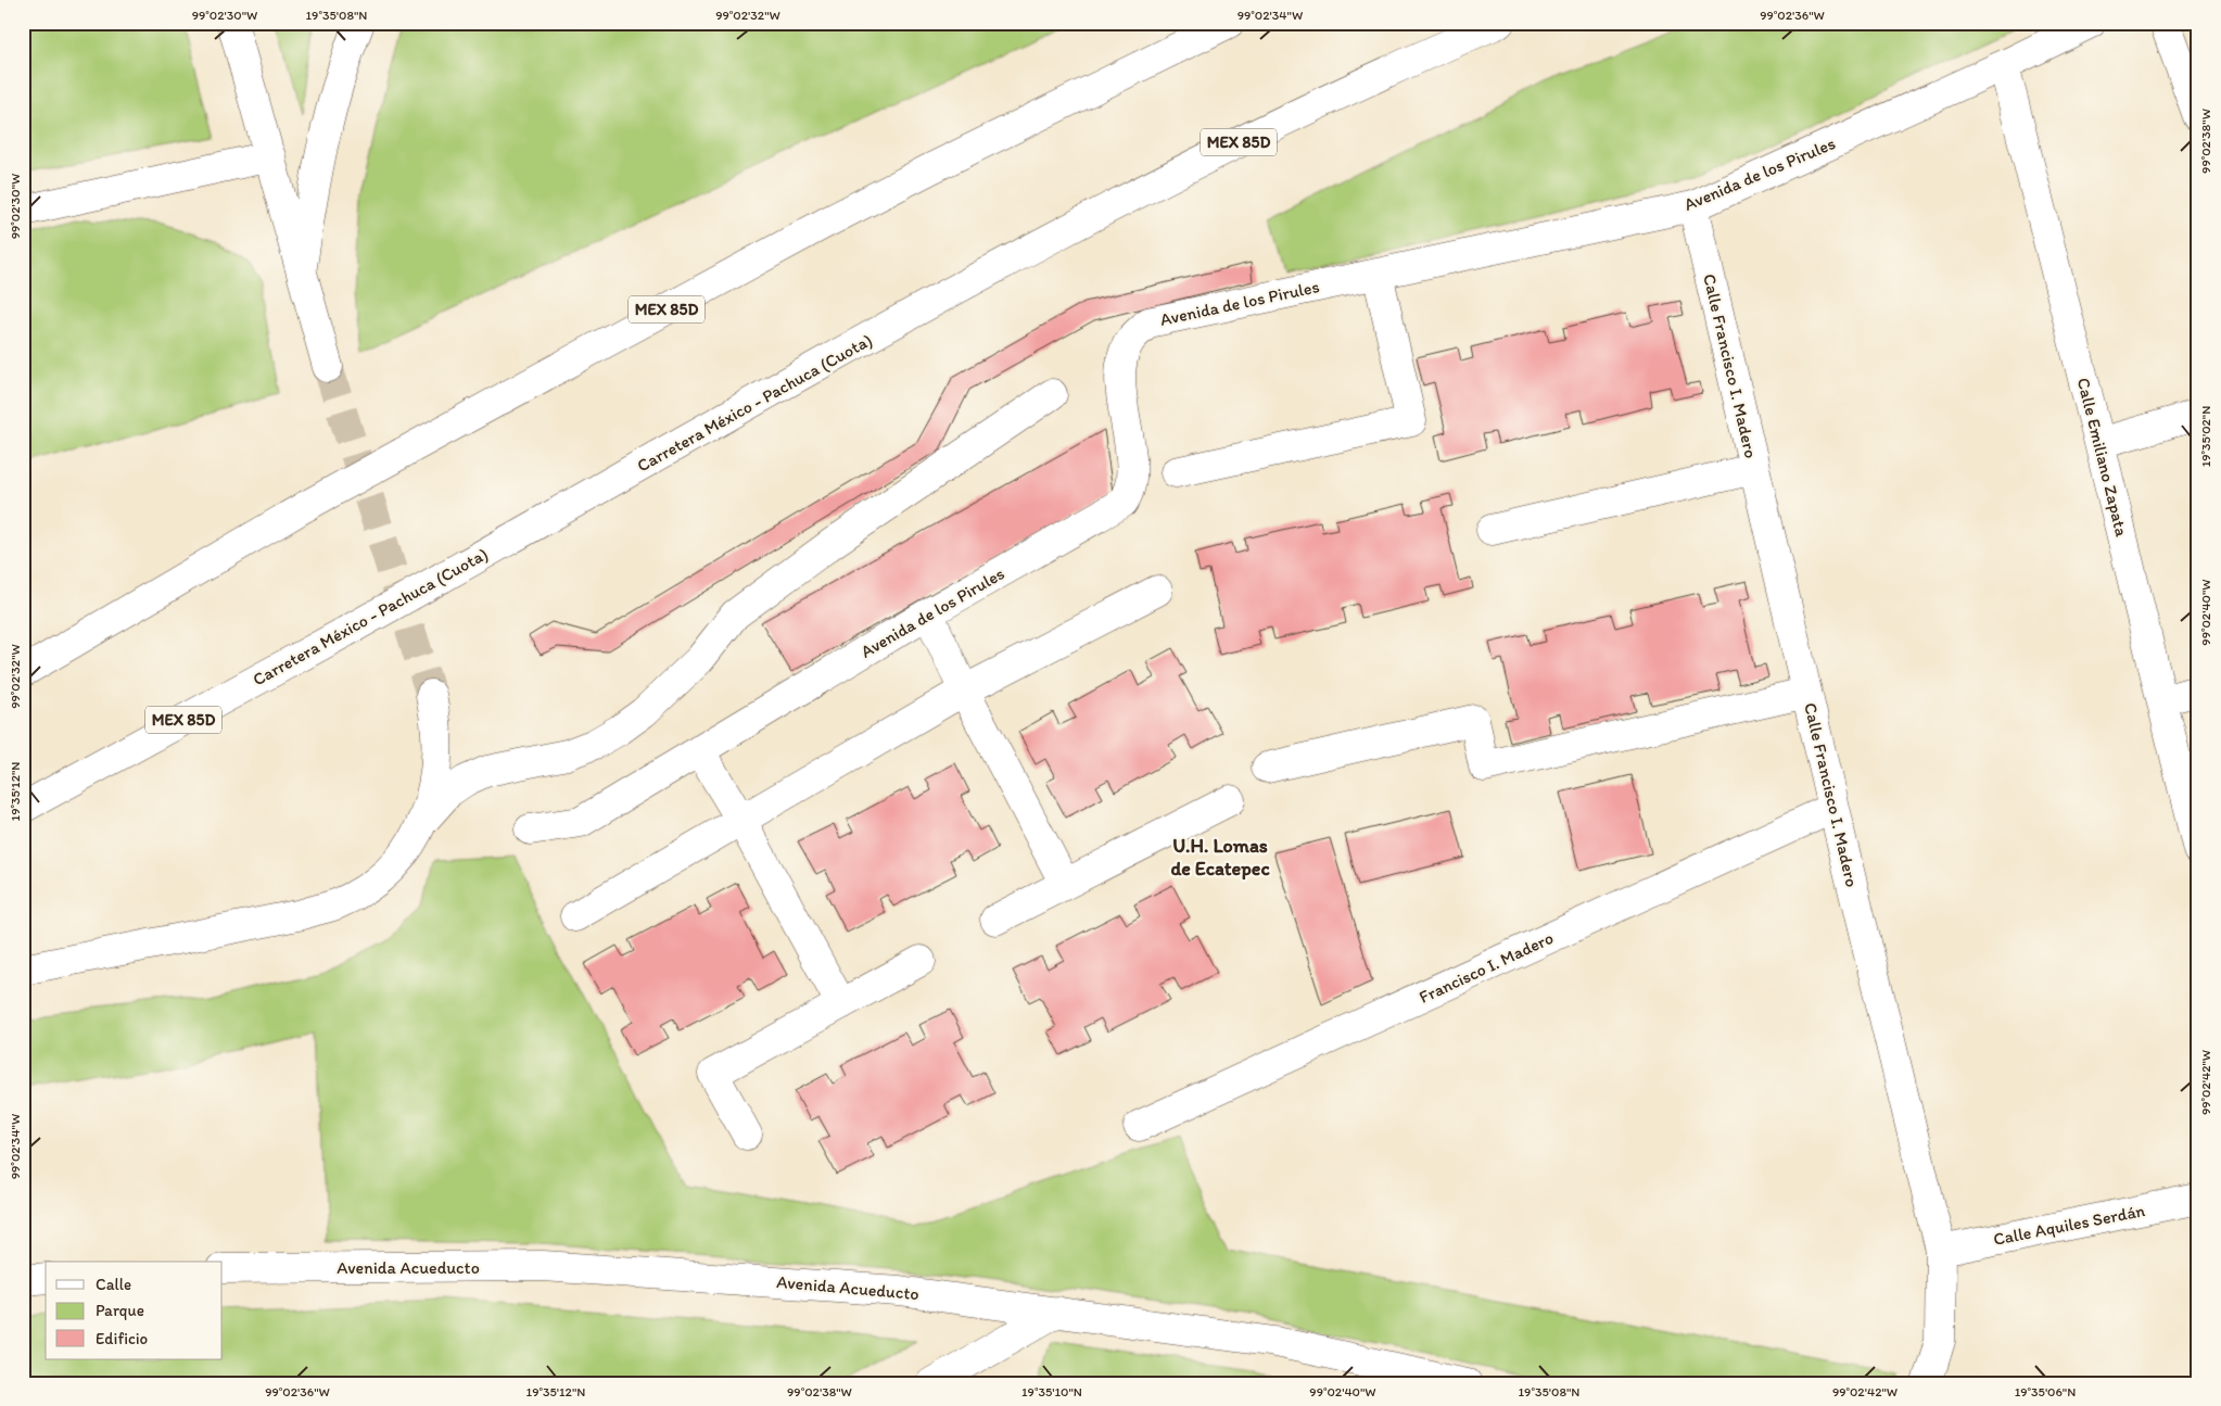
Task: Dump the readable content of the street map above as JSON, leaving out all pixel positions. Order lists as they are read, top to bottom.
{
  "streets": {
    "main road": [
      "MEX 85D",
      "Avenida de los Pirules",
      "Calle Francisco I. Madero",
      "Carretera México - Pachuca (Cuota)",
      "Calle Emiliano Zapata",
      "Francisco I. Madero",
      "Calle Aquiles Serdán",
      "Avenida Acueducto"
    ]
  },
  "crossings": [
    ["Avenida de los Pirules", "Calle Francisco I. Madero"],
    ["Avenida de los Pirules", "Calle Emiliano Zapata"],
    ["Calle Francisco I. Madero", "Francisco I. Madero"],
    ["Calle Francisco I. Madero", "Calle Aquiles Serdán"]
  ],
  "districts": ["U.H. Lomas de Ecatepec"],
  "legend": ["Calle", "Parque", "Edificio"],
  "coordinates": [
    "99°02'30\"W",
    "19°35'08\"N",
    "99°02'32\"W",
    "99°02'34\"W",
    "99°02'36\"W",
    "99°02'38\"W",
    "19°35'02\"N",
    "99°02'40\"W",
    "19°35'12\"N",
    "99°02'42\"W",
    "19°35'10\"N",
    "19°35'06\"N"
  ]
}
